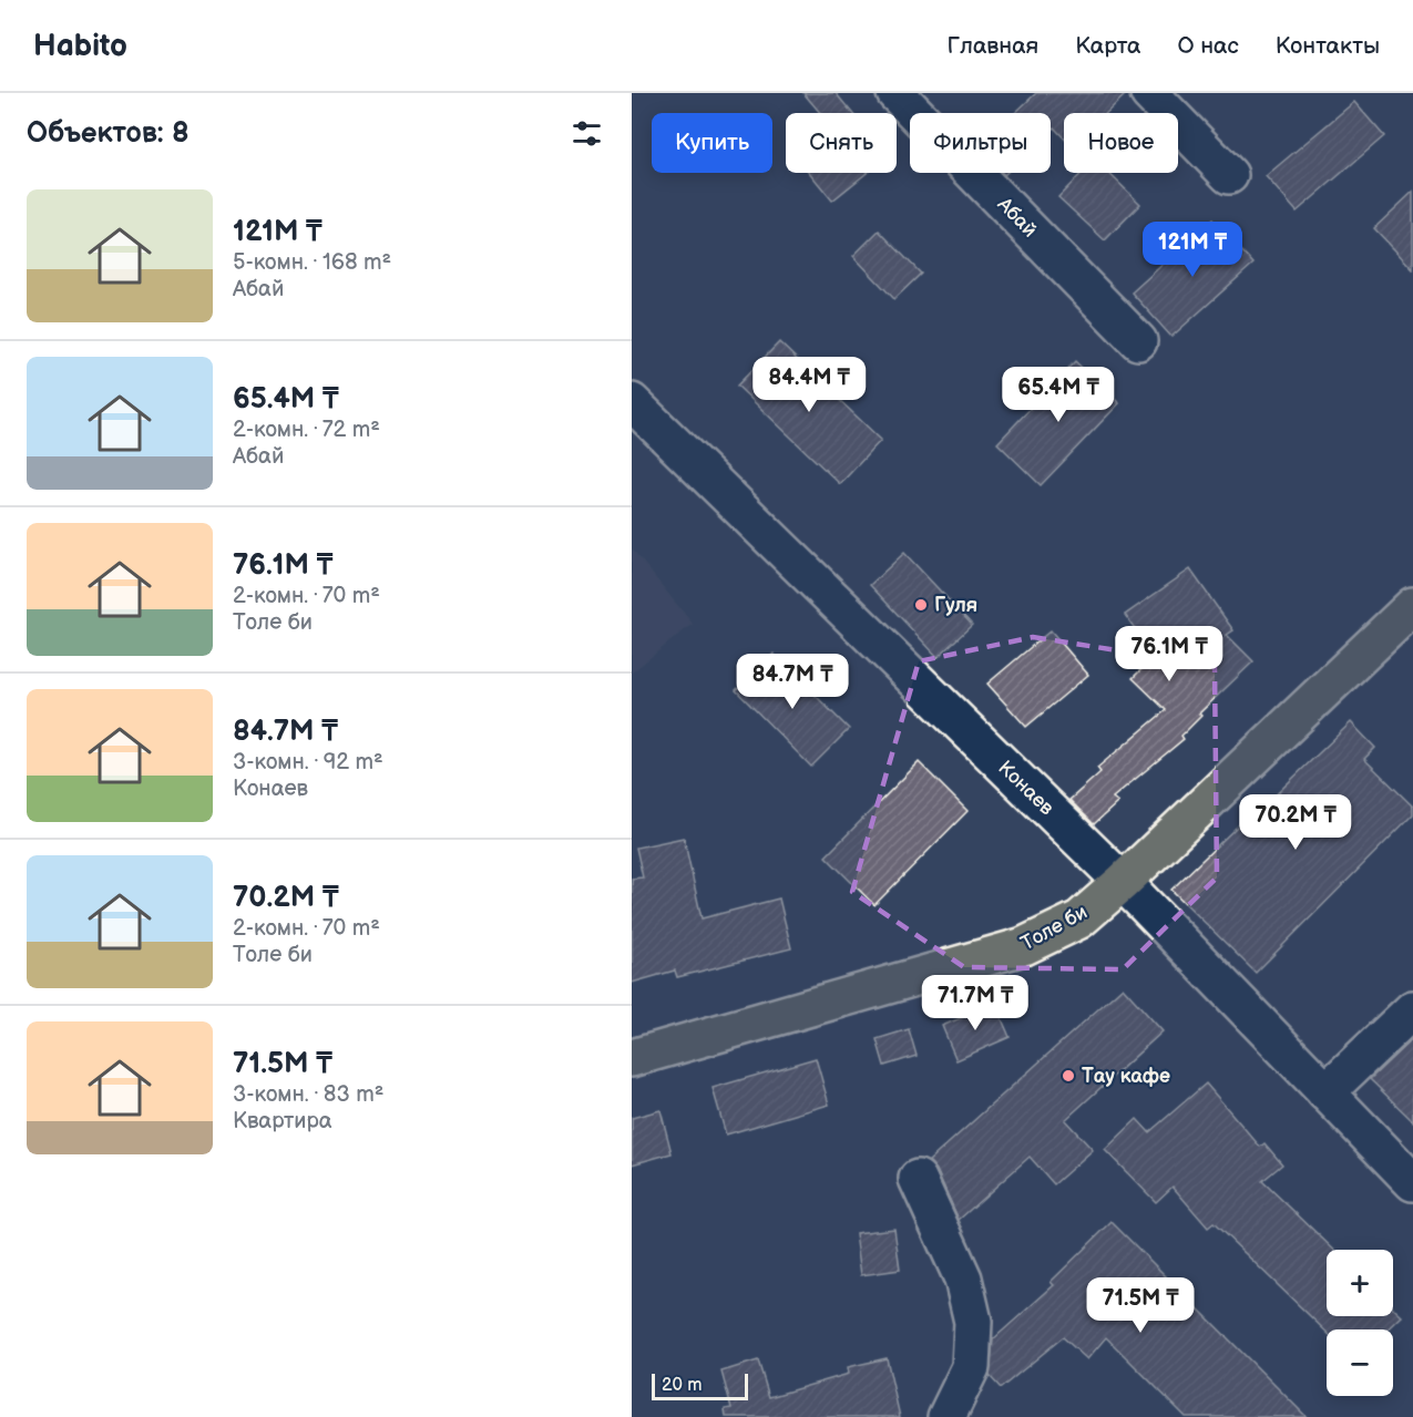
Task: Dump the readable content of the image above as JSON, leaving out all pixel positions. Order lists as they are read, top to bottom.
{
  "streets": {
    "main road": ["Толе би"],
    "street": ["Абай", "Конаев"]
  },
  "crossings": [
    ["Конаев", "Толе би"]
  ],
  "places": ["Гуля", "Тау кафе"],
  "scale_bar": "20 m",
  "page": {
    "header": "Habito",
    "nav": [
      "Главная",
      "Карта",
      "О нас",
      "Контакты"
    ],
    "heading": "Объектов: 8",
    "chip": [
      "Купить",
      "Снять",
      "Фильтры",
      "Новое"
    ],
    "list": [
      {
        "name": "121M ₸",
        "note": "5-комн. · 168 m² · Абай"
      },
      {
        "name": "65.4M ₸",
        "note": "2-комн. · 72 m² · Абай"
      },
      {
        "name": "76.1M ₸",
        "note": "2-комн. · 70 m² · Толе би"
      },
      {
        "name": "84.7M ₸",
        "note": "3-комн. · 92 m² · Конаев"
      },
      {
        "name": "70.2M ₸",
        "note": "2-комн. · 70 m² · Толе би"
      },
      {
        "name": "71.5M ₸",
        "note": "3-комн. · 83 m² · Квартира"
      }
    ],
    "price": [
      "121M ₸",
      "84.4M ₸",
      "65.4M ₸",
      "76.1M ₸",
      "84.7M ₸",
      "70.2M ₸",
      "71.7M ₸",
      "71.5M ₸"
    ],
    "map_buttons": ["+", "−"],
    "scale": "20 m"
  }
}
